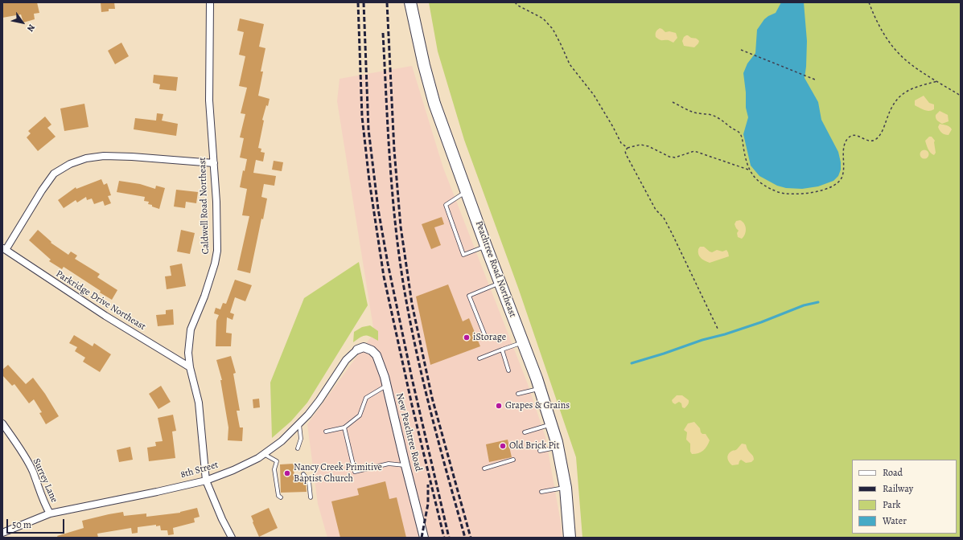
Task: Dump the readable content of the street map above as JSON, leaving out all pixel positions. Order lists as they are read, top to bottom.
{
  "streets": {
    "highway": ["Peachtree Road Northeast"],
    "street": [
      "Caldwell Road Northeast",
      "Parkridge Drive Northeast",
      "New Peachtree Road",
      "8th Street",
      "Surrey Lane"
    ]
  },
  "crossings": [
    ["Caldwell Road Northeast", "Parkridge Drive Northeast"],
    ["Caldwell Road Northeast", "8th Street"],
    ["New Peachtree Road", "8th Street"],
    ["8th Street", "Surrey Lane"]
  ],
  "places": [
    "iStorage",
    "Grapes & Grains",
    "Old Brick Pit",
    "Nancy Creek Primitive Baptist Church"
  ],
  "legend": [
    "Road",
    "Railway",
    "Park",
    "Water"
  ],
  "scale_bar": "50 m",
  "north": "bottom right"
}
